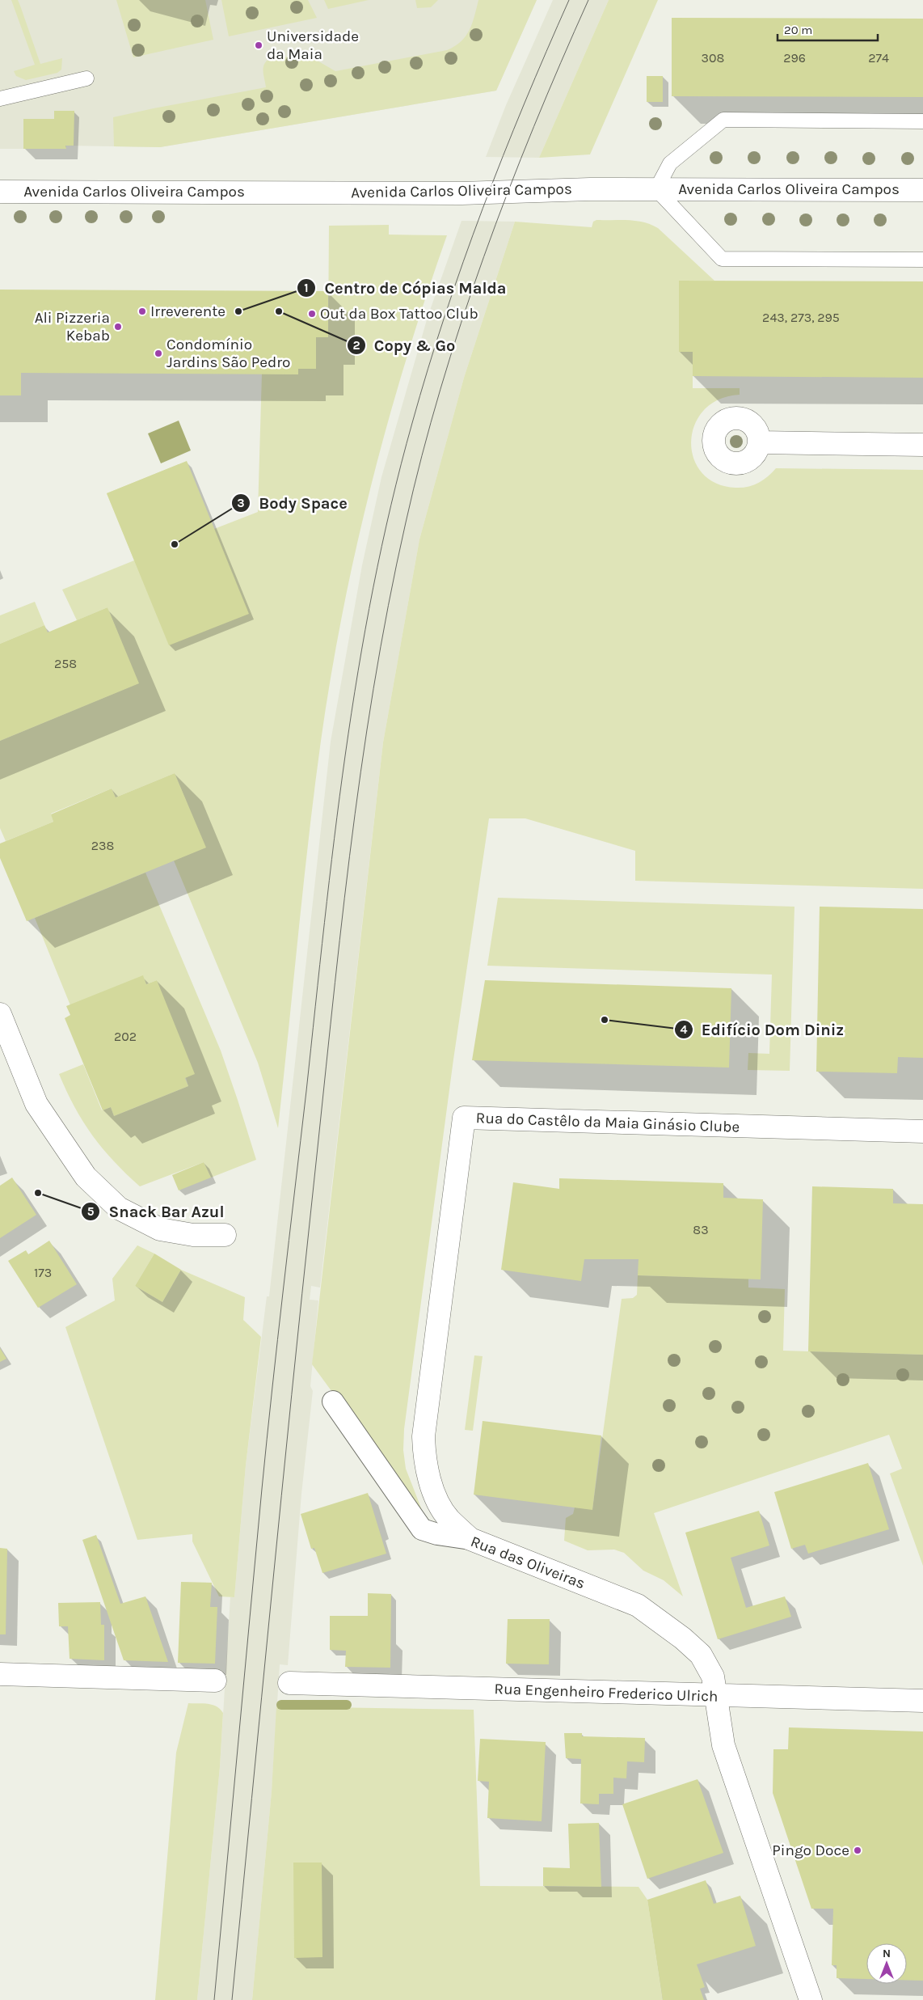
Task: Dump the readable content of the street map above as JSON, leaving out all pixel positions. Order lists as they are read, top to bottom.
{
  "streets": {
    "street": [
      "Avenida Carlos Oliveira Campos",
      "Rua do Castêlo da Maia Ginásio Clube",
      "Rua das Oliveiras",
      "Rua Engenheiro Frederico Ulrich"
    ]
  },
  "crossings": [
    ["Rua do Castêlo da Maia Ginásio Clube", "Rua das Oliveiras"],
    ["Rua das Oliveiras", "Rua Engenheiro Frederico Ulrich"]
  ],
  "places": [
    "Universidade da Maia",
    "Irreverente",
    "Centro de Cópias Malda",
    "Copy & Go",
    "Out da Box Tattoo Club",
    "Ali Pizzeria Kebab",
    "Condomínio Jardins São Pedro",
    "Body Space",
    "Edifício Dom Diniz",
    "Snack Bar Azul",
    "Pingo Doce"
  ],
  "house_numbers": [
    "308",
    "296",
    "274",
    "243, 273, 295",
    "258",
    "238",
    "202",
    "83",
    "173"
  ],
  "scale_bar": "20 m",
  "north": "top"
}
